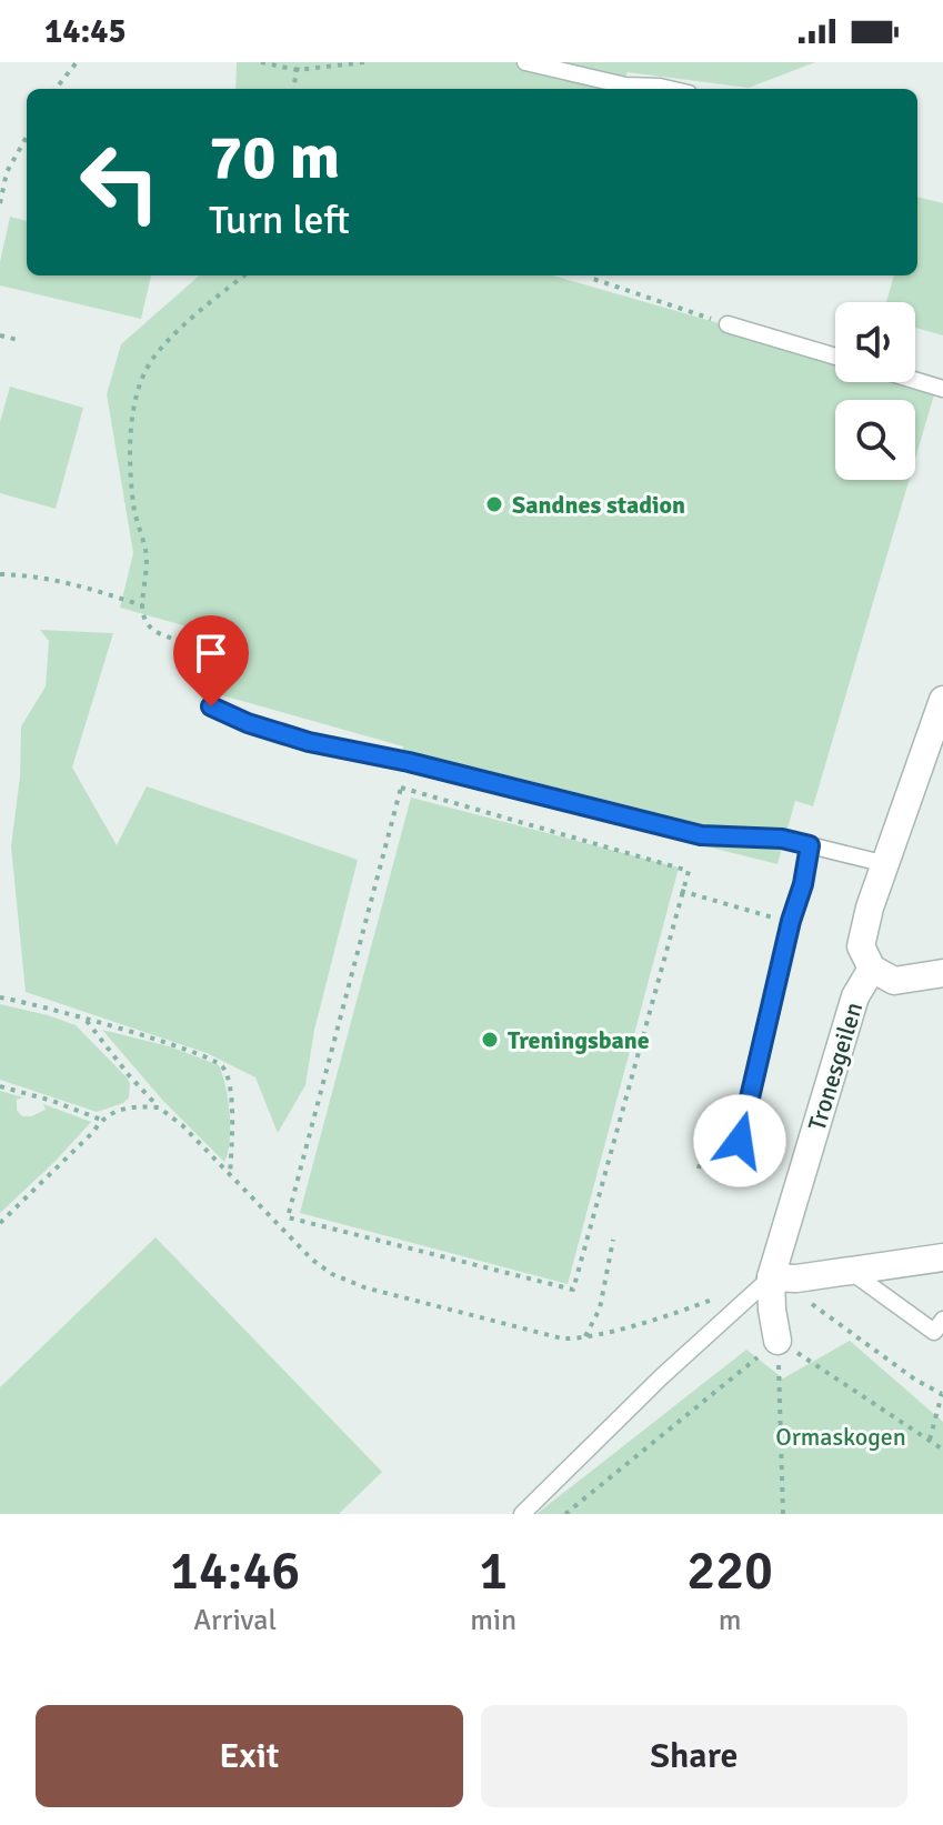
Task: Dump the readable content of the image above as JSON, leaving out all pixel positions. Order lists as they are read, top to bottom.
{
  "streets": {
    "street": ["Tronesgeilen"]
  },
  "parks": ["Ormaskogen"],
  "places": ["Sandnes stadion", "Treningsbane"],
  "page": {
    "status": "14:45",
    "turn": ["70 m", "Turn left"],
    "eta": [
      "14:46",
      "Arrival",
      "1",
      "min",
      "220",
      "m"
    ],
    "buttons": ["Exit", "Share"]
  }
}
